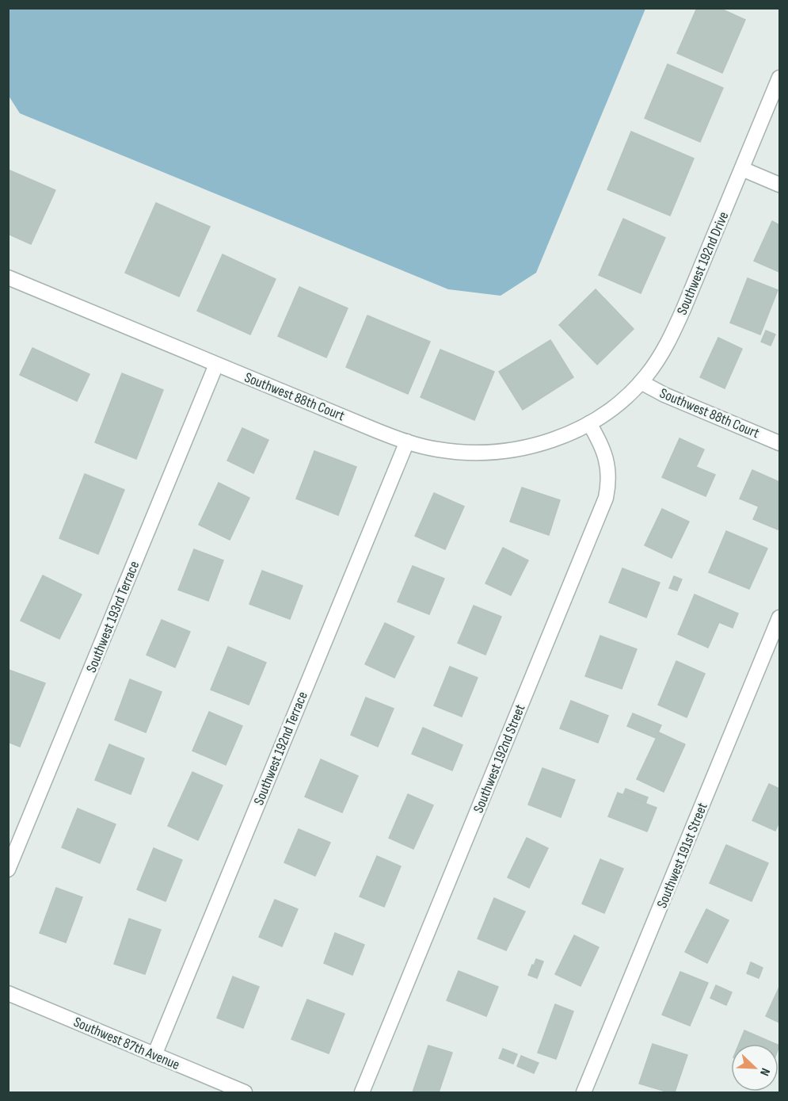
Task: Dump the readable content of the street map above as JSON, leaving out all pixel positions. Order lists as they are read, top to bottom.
{
  "streets": {
    "street": [
      "Southwest 192nd Drive",
      "Southwest 88th Court",
      "Southwest 193rd Terrace",
      "Southwest 192nd Terrace",
      "Southwest 192nd Street",
      "Southwest 191st Street",
      "Southwest 87th Avenue"
    ]
  },
  "crossings": [
    ["Southwest 192nd Drive", "Southwest 88th Court"],
    ["Southwest 192nd Drive", "Southwest 192nd Street"],
    ["Southwest 88th Court", "Southwest 193rd Terrace"],
    ["Southwest 88th Court", "Southwest 192nd Terrace"],
    ["Southwest 88th Court", "Southwest 192nd Street"],
    ["Southwest 192nd Terrace", "Southwest 87th Avenue"]
  ],
  "north": "bottom right"
}
